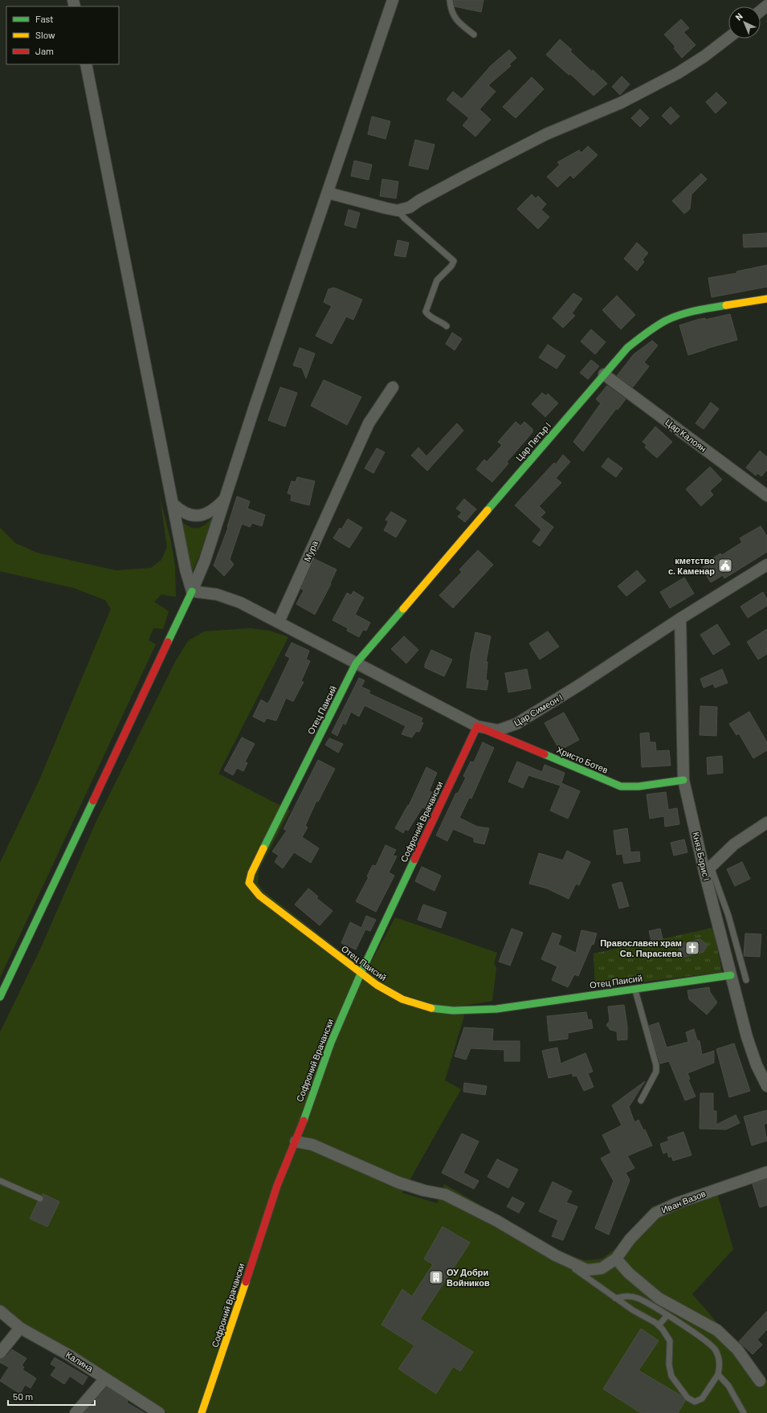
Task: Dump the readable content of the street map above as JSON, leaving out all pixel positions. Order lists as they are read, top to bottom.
{
  "streets": {
    "street": [
      "Цар Калоян",
      "Цар Петър I",
      "Мура",
      "Отец Паисий",
      "Цар Симеон I",
      "Христо Ботев",
      "Софроний Врачански",
      "Княз Борис I",
      "Иван Вазов",
      "Калина"
    ]
  },
  "crossings": [
    ["Цар Калоян", "Цар Петър I"],
    ["Цар Петър I", "Отец Паисий"],
    ["Цар Петър I", "Цар Симеон I"],
    ["Мура", "Цар Симеон I"],
    ["Отец Паисий", "Цар Симеон I"],
    ["Отец Паисий", "Софроний Врачански"],
    ["Отец Паисий", "Княз Борис I"],
    ["Цар Симеон I", "Христо Ботев"],
    ["Цар Симеон I", "Софроний Врачански"],
    ["Цар Симеон I", "Княз Борис I"],
    ["Христо Ботев", "Софроний Врачански"],
    ["Христо Ботев", "Княз Борис I"]
  ],
  "places": {
    "public building": ["кметство с. Каменар"],
    "church": ["Православен храм Св. Параскева"],
    "building": ["ОУ Добри Войников"]
  },
  "legend": ["Fast", "Slow", "Jam"],
  "scale_bar": "50 m",
  "north": "top left"
}
